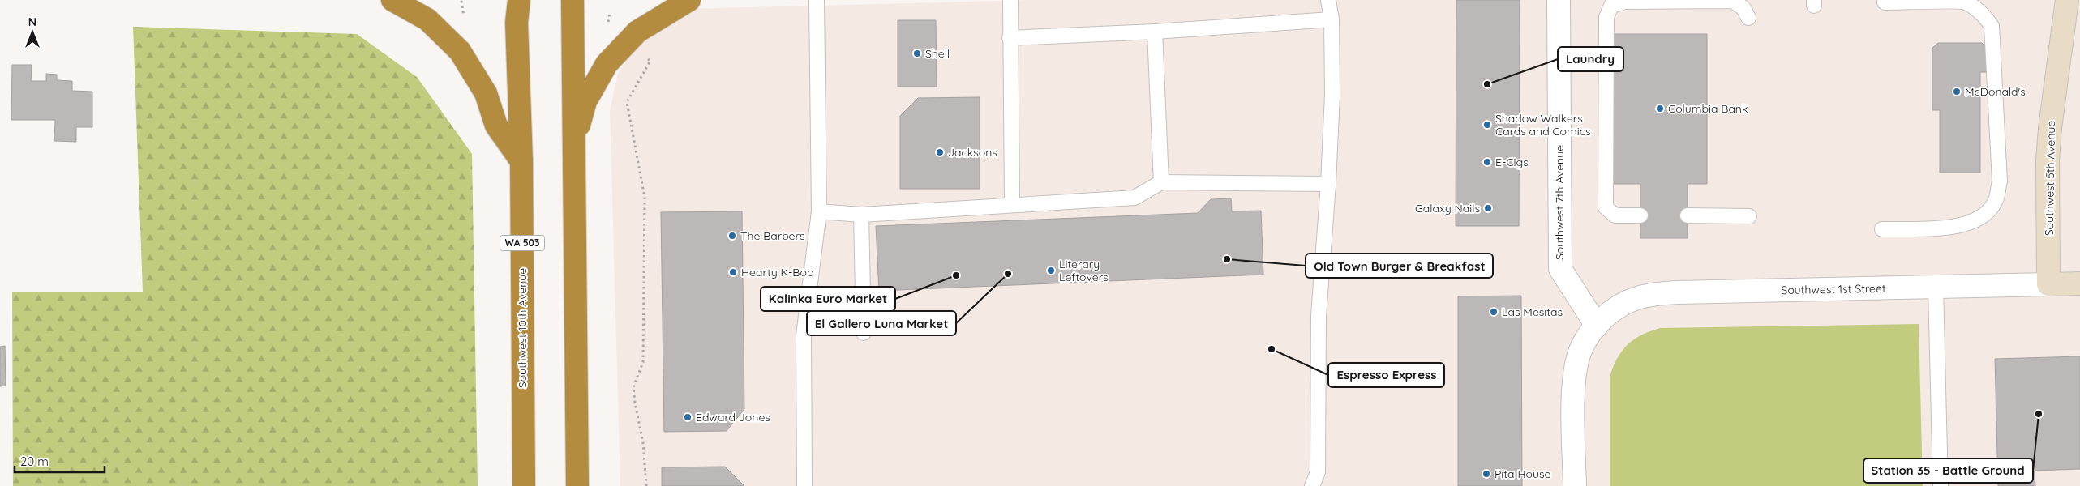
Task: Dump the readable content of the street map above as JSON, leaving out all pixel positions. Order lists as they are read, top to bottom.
{
  "streets": {
    "highway": ["WA 503", "Southwest 10th Avenue"],
    "street": ["Southwest 5th Avenue", "Southwest 7th Avenue", "Southwest 1st Street"]
  },
  "crossings": [
    ["Southwest 5th Avenue", "Southwest 1st Street"],
    ["Southwest 7th Avenue", "Southwest 1st Street"]
  ],
  "places": [
    "Shell",
    "Laundry",
    "McDonald's",
    "Columbia Bank",
    "Shadow Walkers Cards and Comics",
    "Jacksons",
    "E-Cigs",
    "Galaxy Nails",
    "The Barbers",
    "Old Town Burger & Breakfast",
    "Literary Leftovers",
    "Hearty K-Bop",
    "El Gallero Luna Market",
    "Kalinka Euro Market",
    "Las Mesitas",
    "Espresso Express",
    "Station 35 - Battle Ground",
    "Edward Jones",
    "Pita House"
  ],
  "scale_bar": "20 m",
  "north": "top"
}
